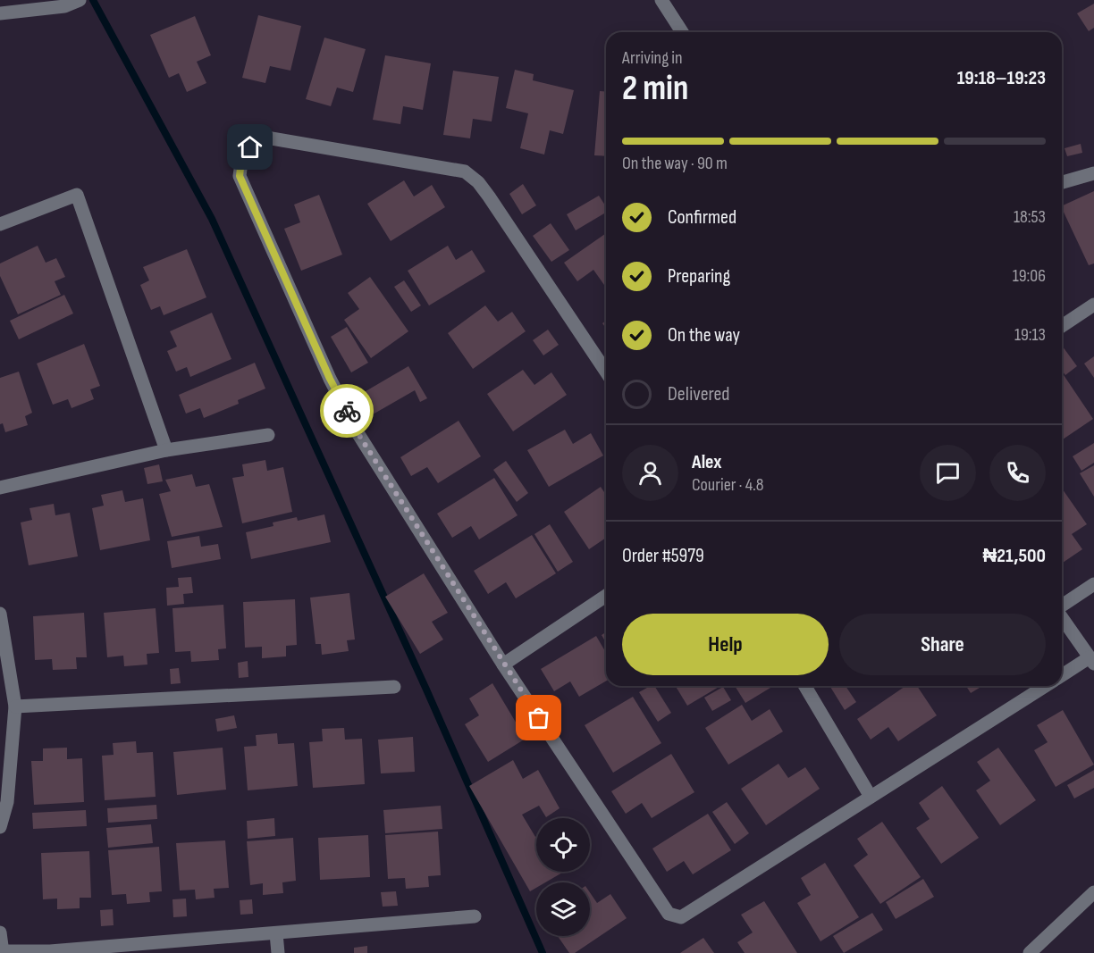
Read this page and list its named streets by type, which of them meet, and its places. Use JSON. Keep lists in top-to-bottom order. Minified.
{"page":{"heading":["2 min","Arriving in","19:18–19:23"],"panel":["Alex","Courier · 4.8","Order #5979","₦21,500"],"bar":"On the way · 90 m","list":[["Confirmed","18:53"],["Preparing","19:06"],["On the way","19:13"],"Delivered"],"buttons":["Help","Share"]}}
